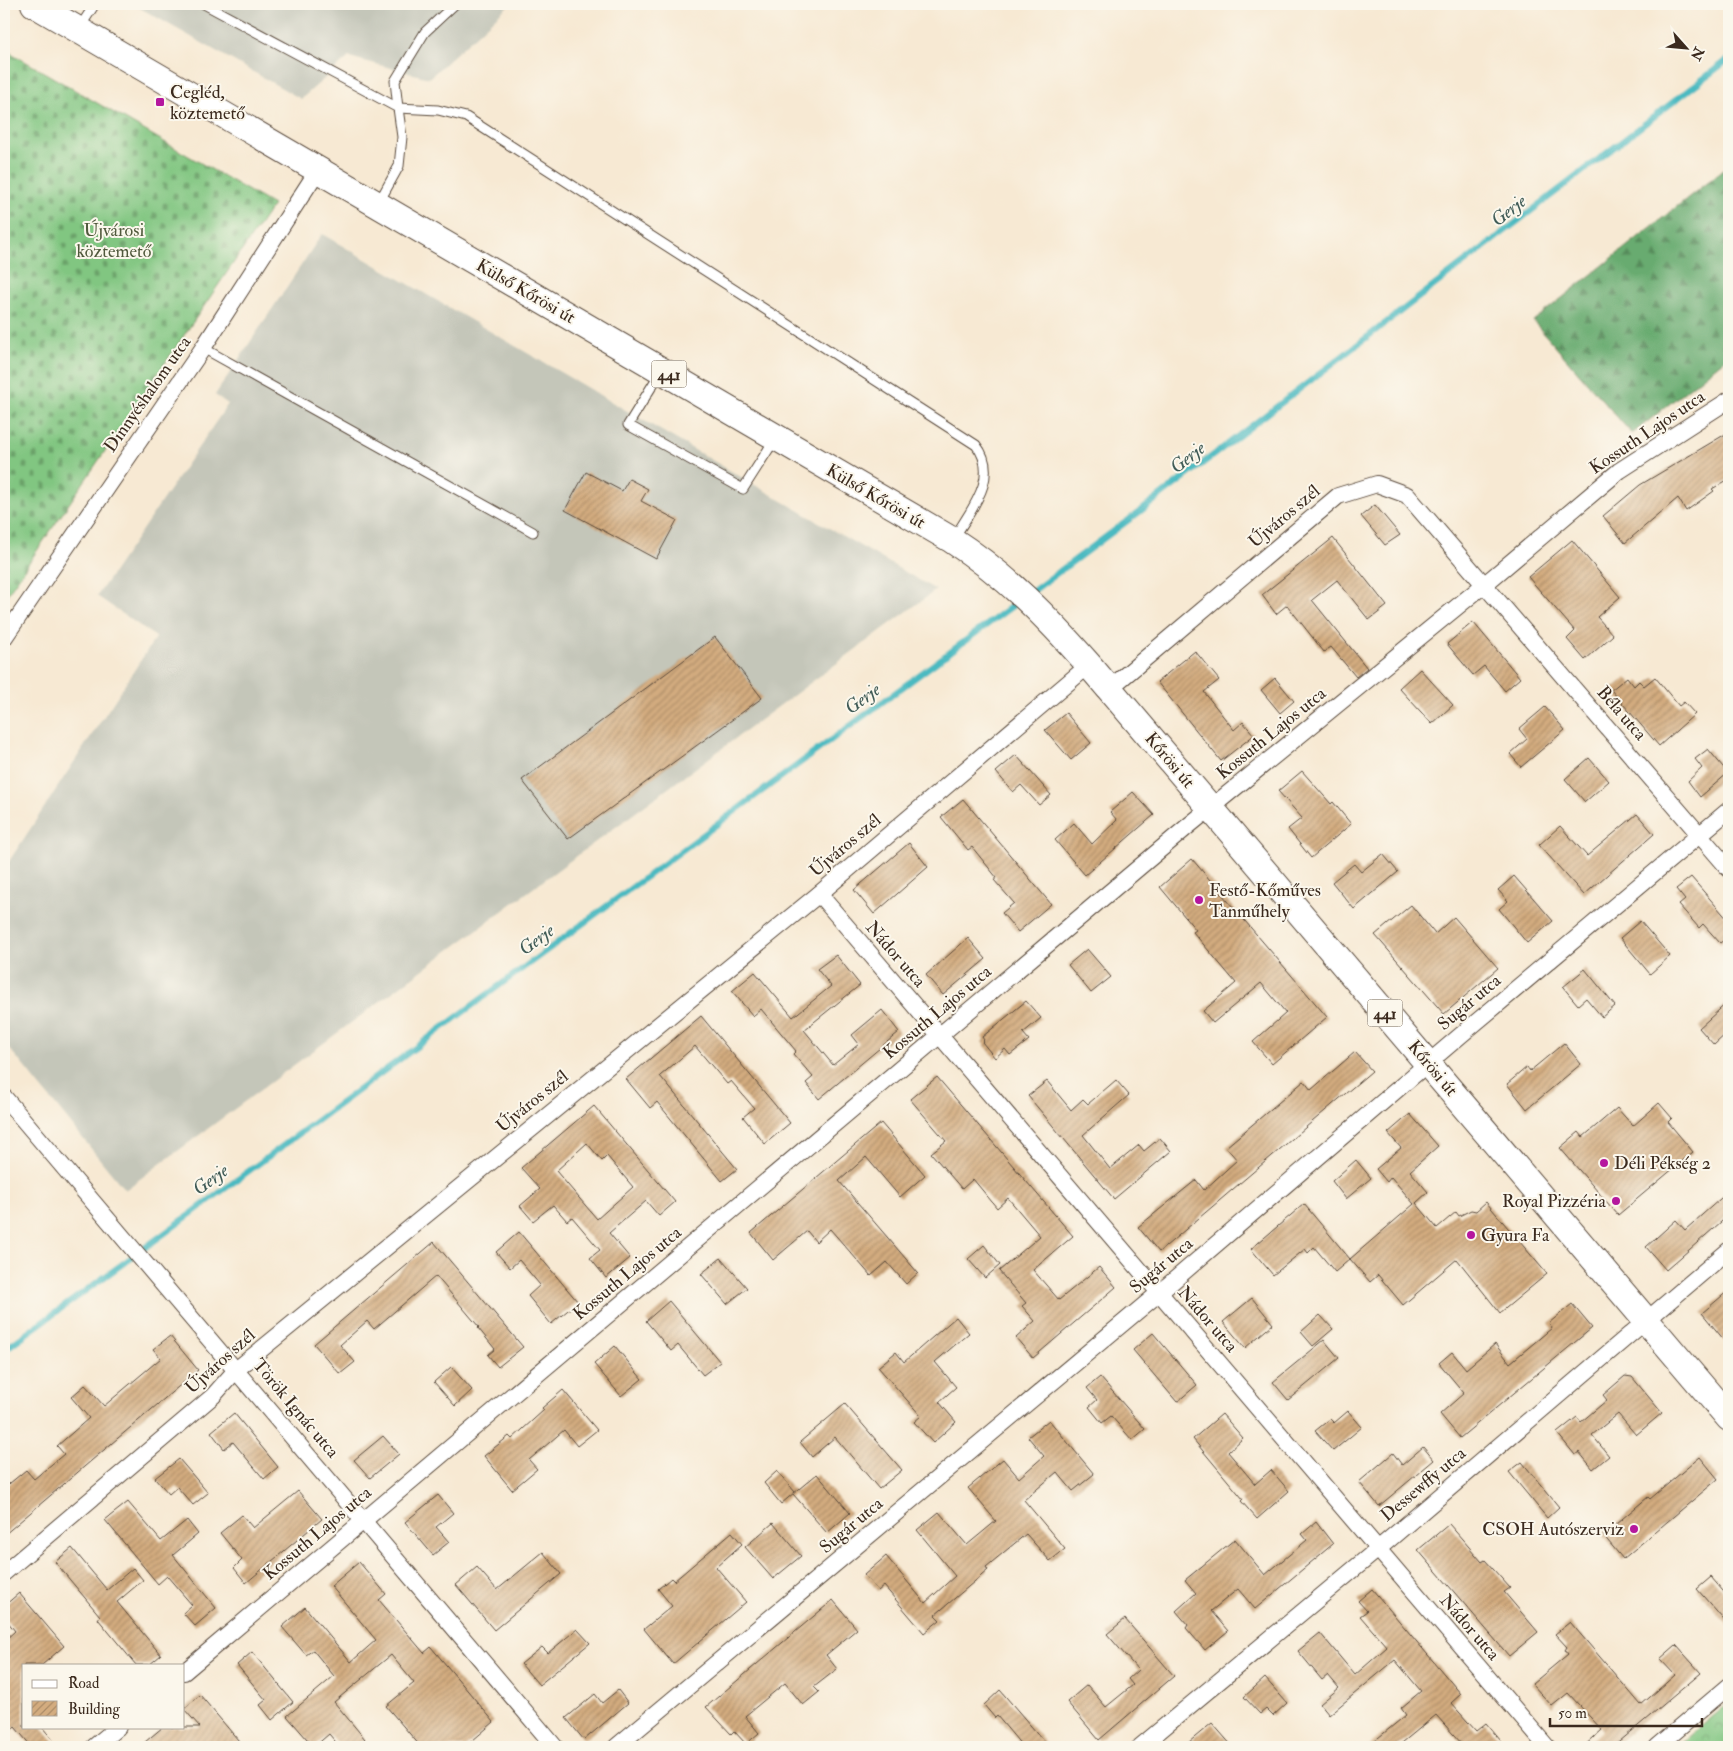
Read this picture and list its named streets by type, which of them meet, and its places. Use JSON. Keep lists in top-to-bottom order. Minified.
{"streets":{"main road":["Külső Kőrösi út","441","Kőrösi út"],"street":["Dinnyéshalom utca","Kossuth Lajos utca","Újváros szél","Béla utca","Nádor utca","Sugár utca","Török Ignác utca","Dessewffy utca"]},"crossings":[["Külső Kőrösi út","Dinnyéshalom utca"],["Külső Kőrösi út","Kőrösi út"],["Kossuth Lajos utca","Újváros szél"],["Kossuth Lajos utca","Béla utca"],["Kossuth Lajos utca","Kőrösi út"],["Kossuth Lajos utca","Nádor utca"],["Kossuth Lajos utca","Török Ignác utca"],["Újváros szél","Béla utca"],["Újváros szél","Kőrösi út"],["Újváros szél","Nádor utca"],["Újváros szél","Török Ignác utca"],["Béla utca","Sugár utca"],["Kőrösi út","Sugár utca"],["Kőrösi út","Dessewffy utca"],["Nádor utca","Sugár utca"],["Nádor utca","Dessewffy utca"]],"water":["Gerje"],"parks":["Újvárosi köztemető"],"places":{"transit":["Cegléd, köztemető"],"other":["Festő-Kőműves Tanműhely","Déli Pékség 2","Royal Pizzéria","Gyura Fa","CSOH Autószerviz"]},"legend":["Road","Building"],"scale_bar":"50 m","north":"bottom right"}
